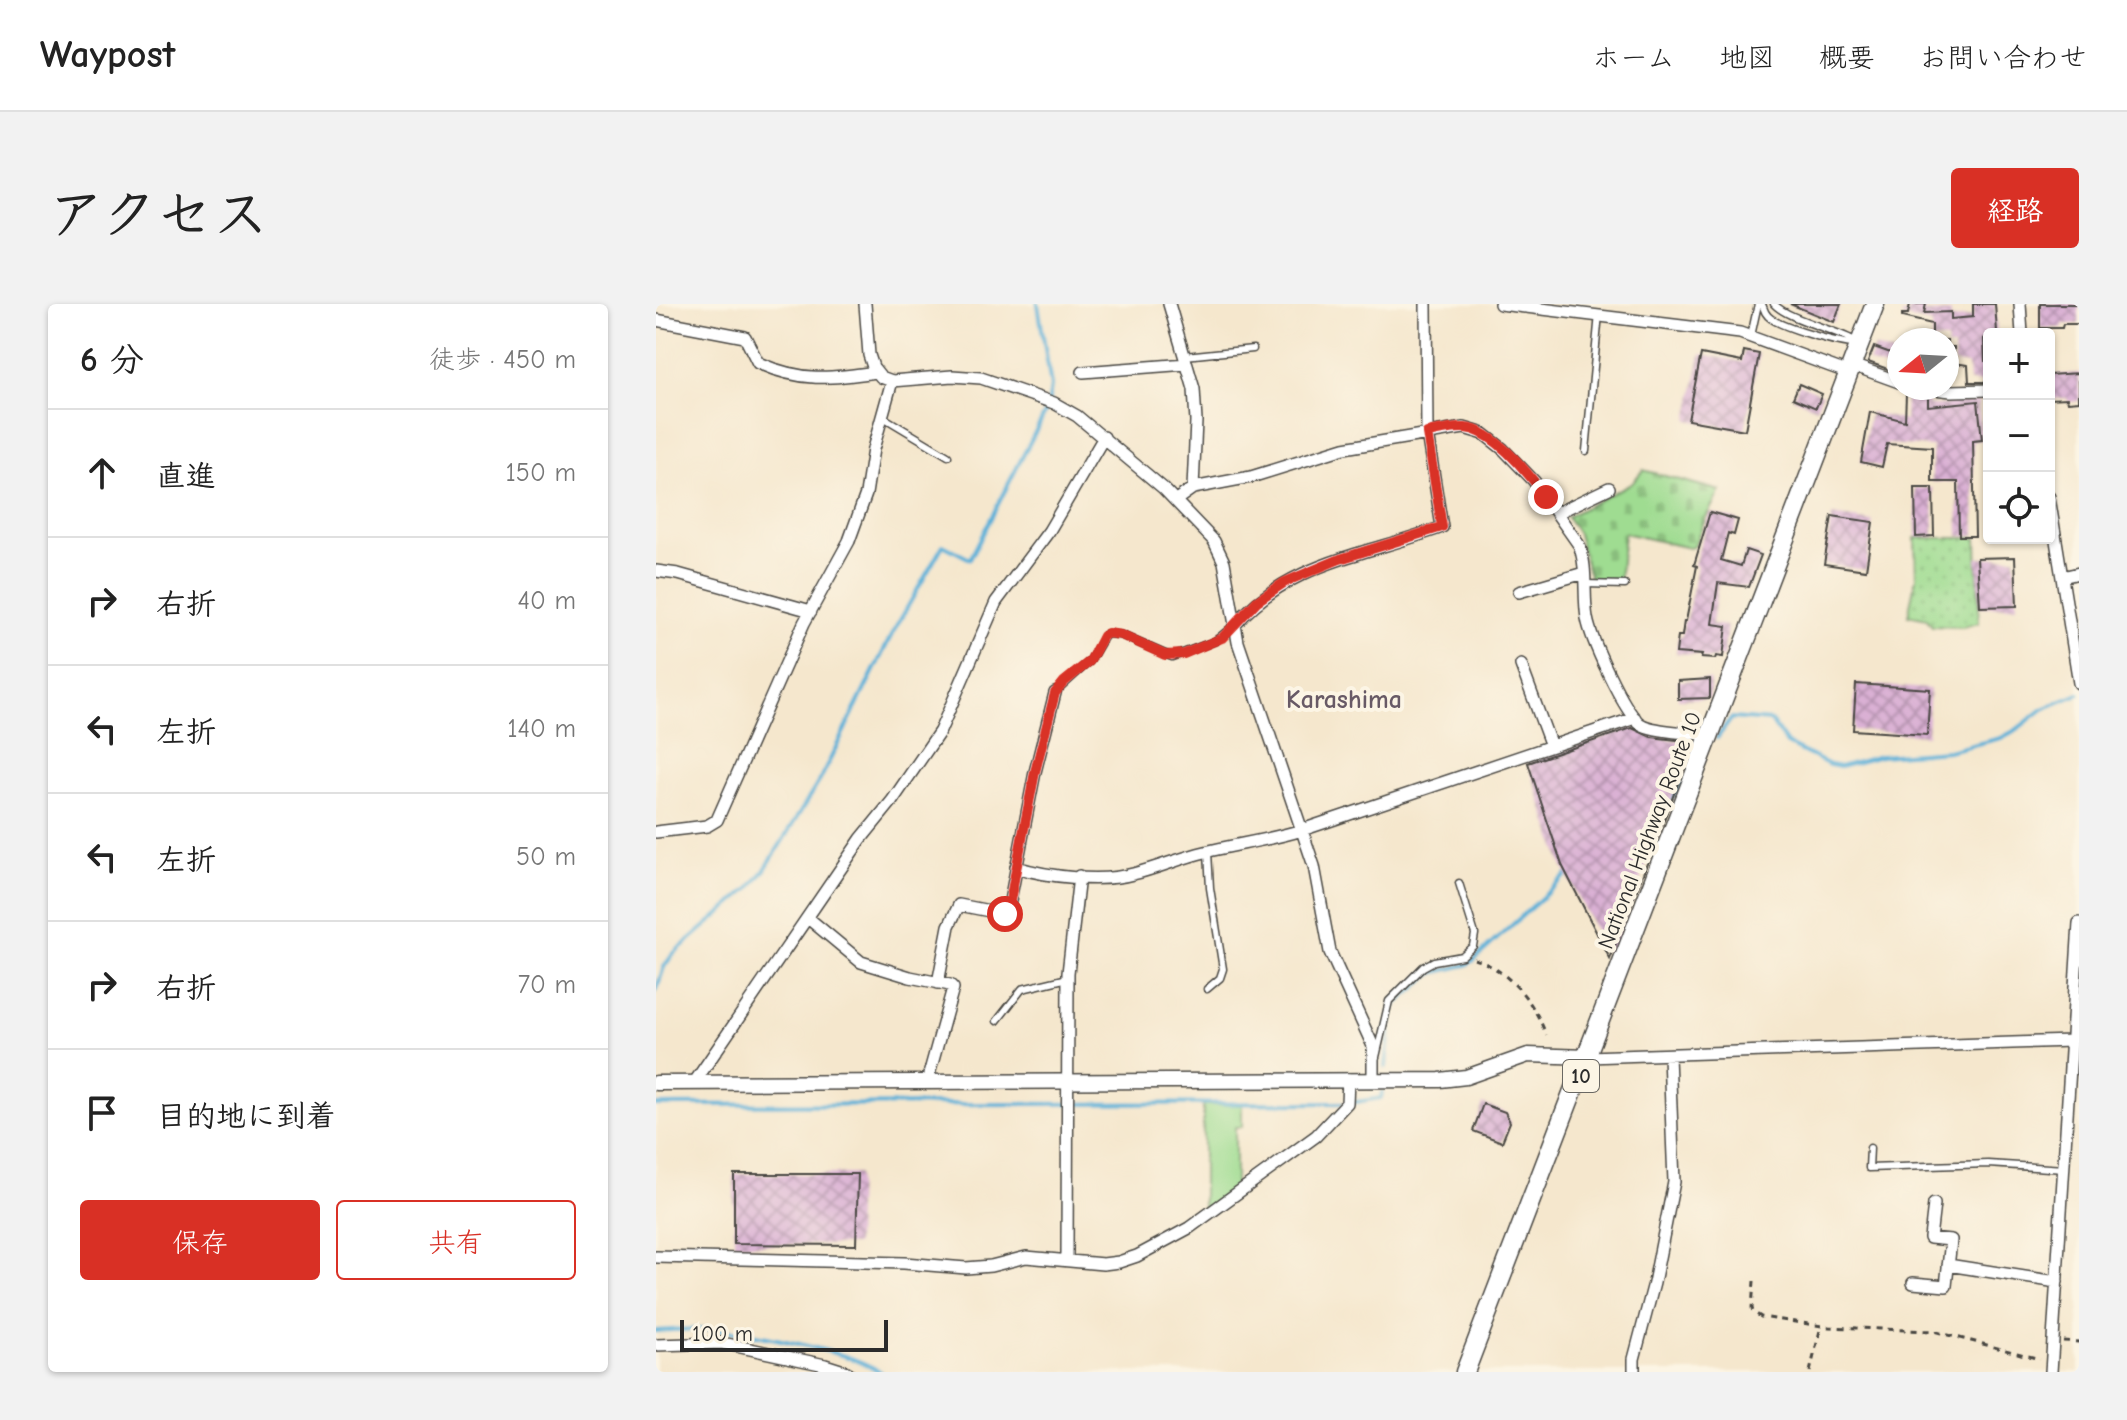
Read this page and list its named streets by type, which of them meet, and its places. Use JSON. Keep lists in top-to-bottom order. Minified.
{"streets":{"highway":["National Highway Route 10","10"]},"districts":["Karashima"],"scale_bar":"100 m","north":"left","page":{"header":"Waypost","nav":["ホーム","地図","概要","お問い合わせ"],"title":"アクセス","buttons":["経路",["保存","共有"]],"heading":["6 分","徒歩 · 450 m"],"map_buttons":["+","−"],"list":[["直進","150 m"],["右折","40 m"],["左折","140 m"],["左折","50 m"],["右折","70 m"],"目的地に到着"],"scale":"100 m"}}
